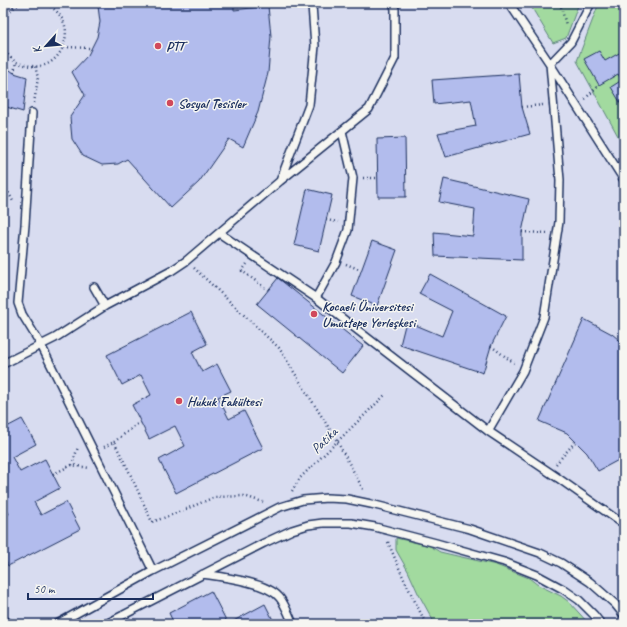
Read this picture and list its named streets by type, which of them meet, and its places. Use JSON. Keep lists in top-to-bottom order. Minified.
{"streets":{"path":["Patika"]},"places":["PTT","Sosyal Tesisler","Kocaeli Üniversitesi Umuttepe Yerleşkesi","Hukuk Fakültesi"],"scale_bar":"50 m","north":"bottom left"}
